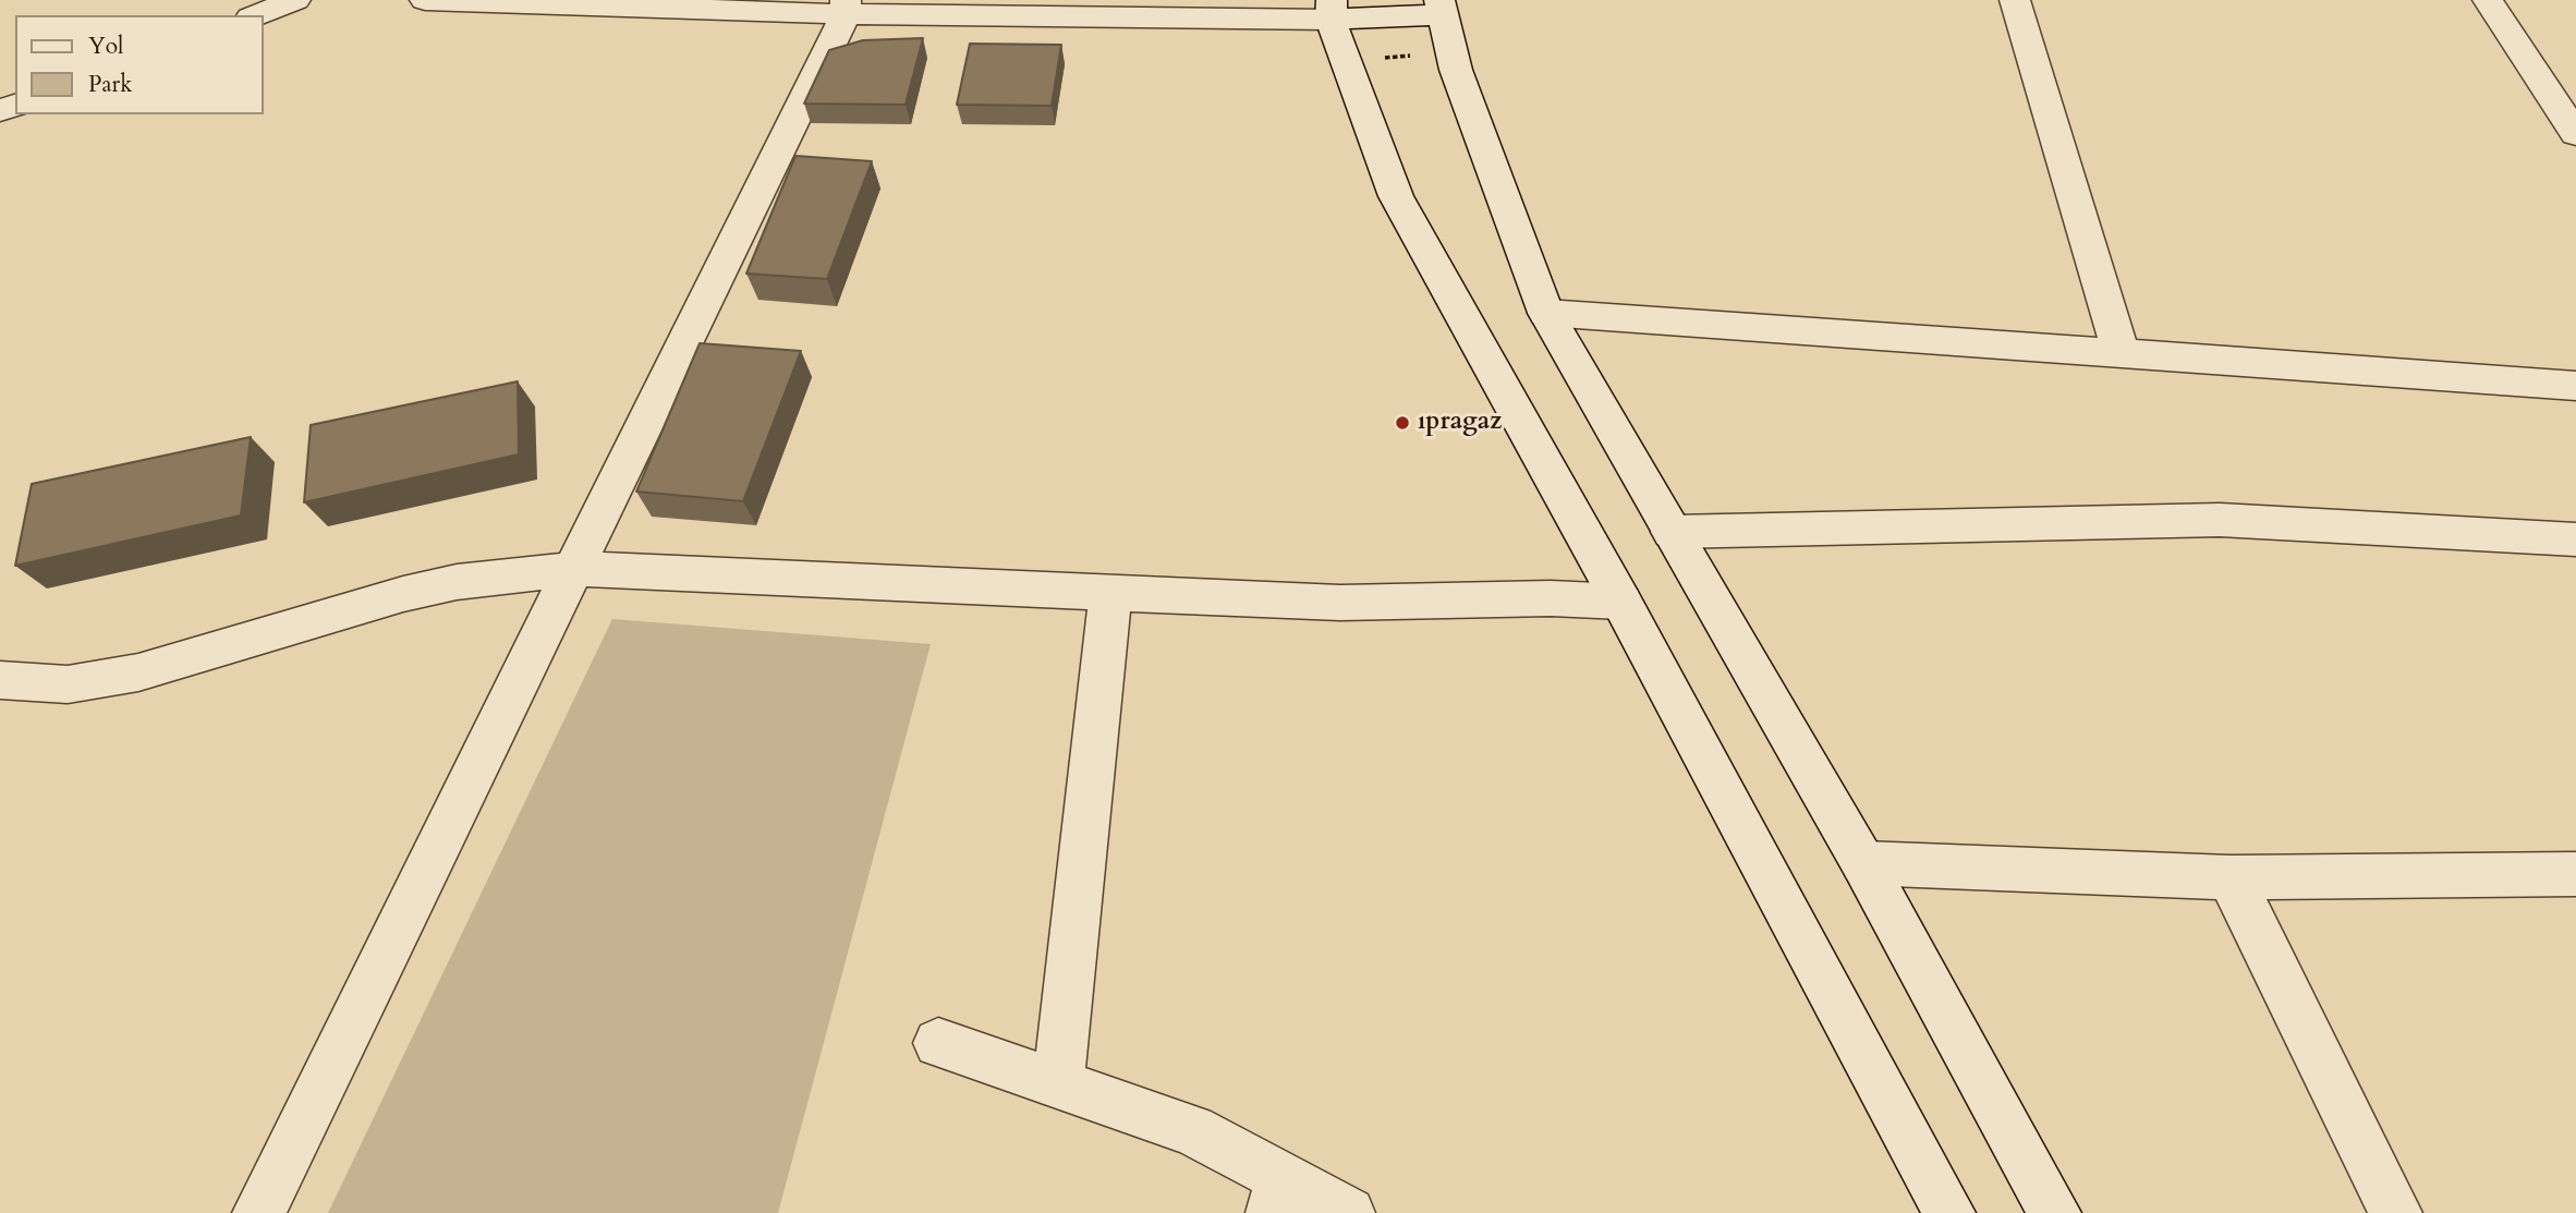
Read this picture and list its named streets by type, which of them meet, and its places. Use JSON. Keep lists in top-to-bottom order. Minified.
{"places":["ıpragaz"],"legend":["Yol","Park"]}
